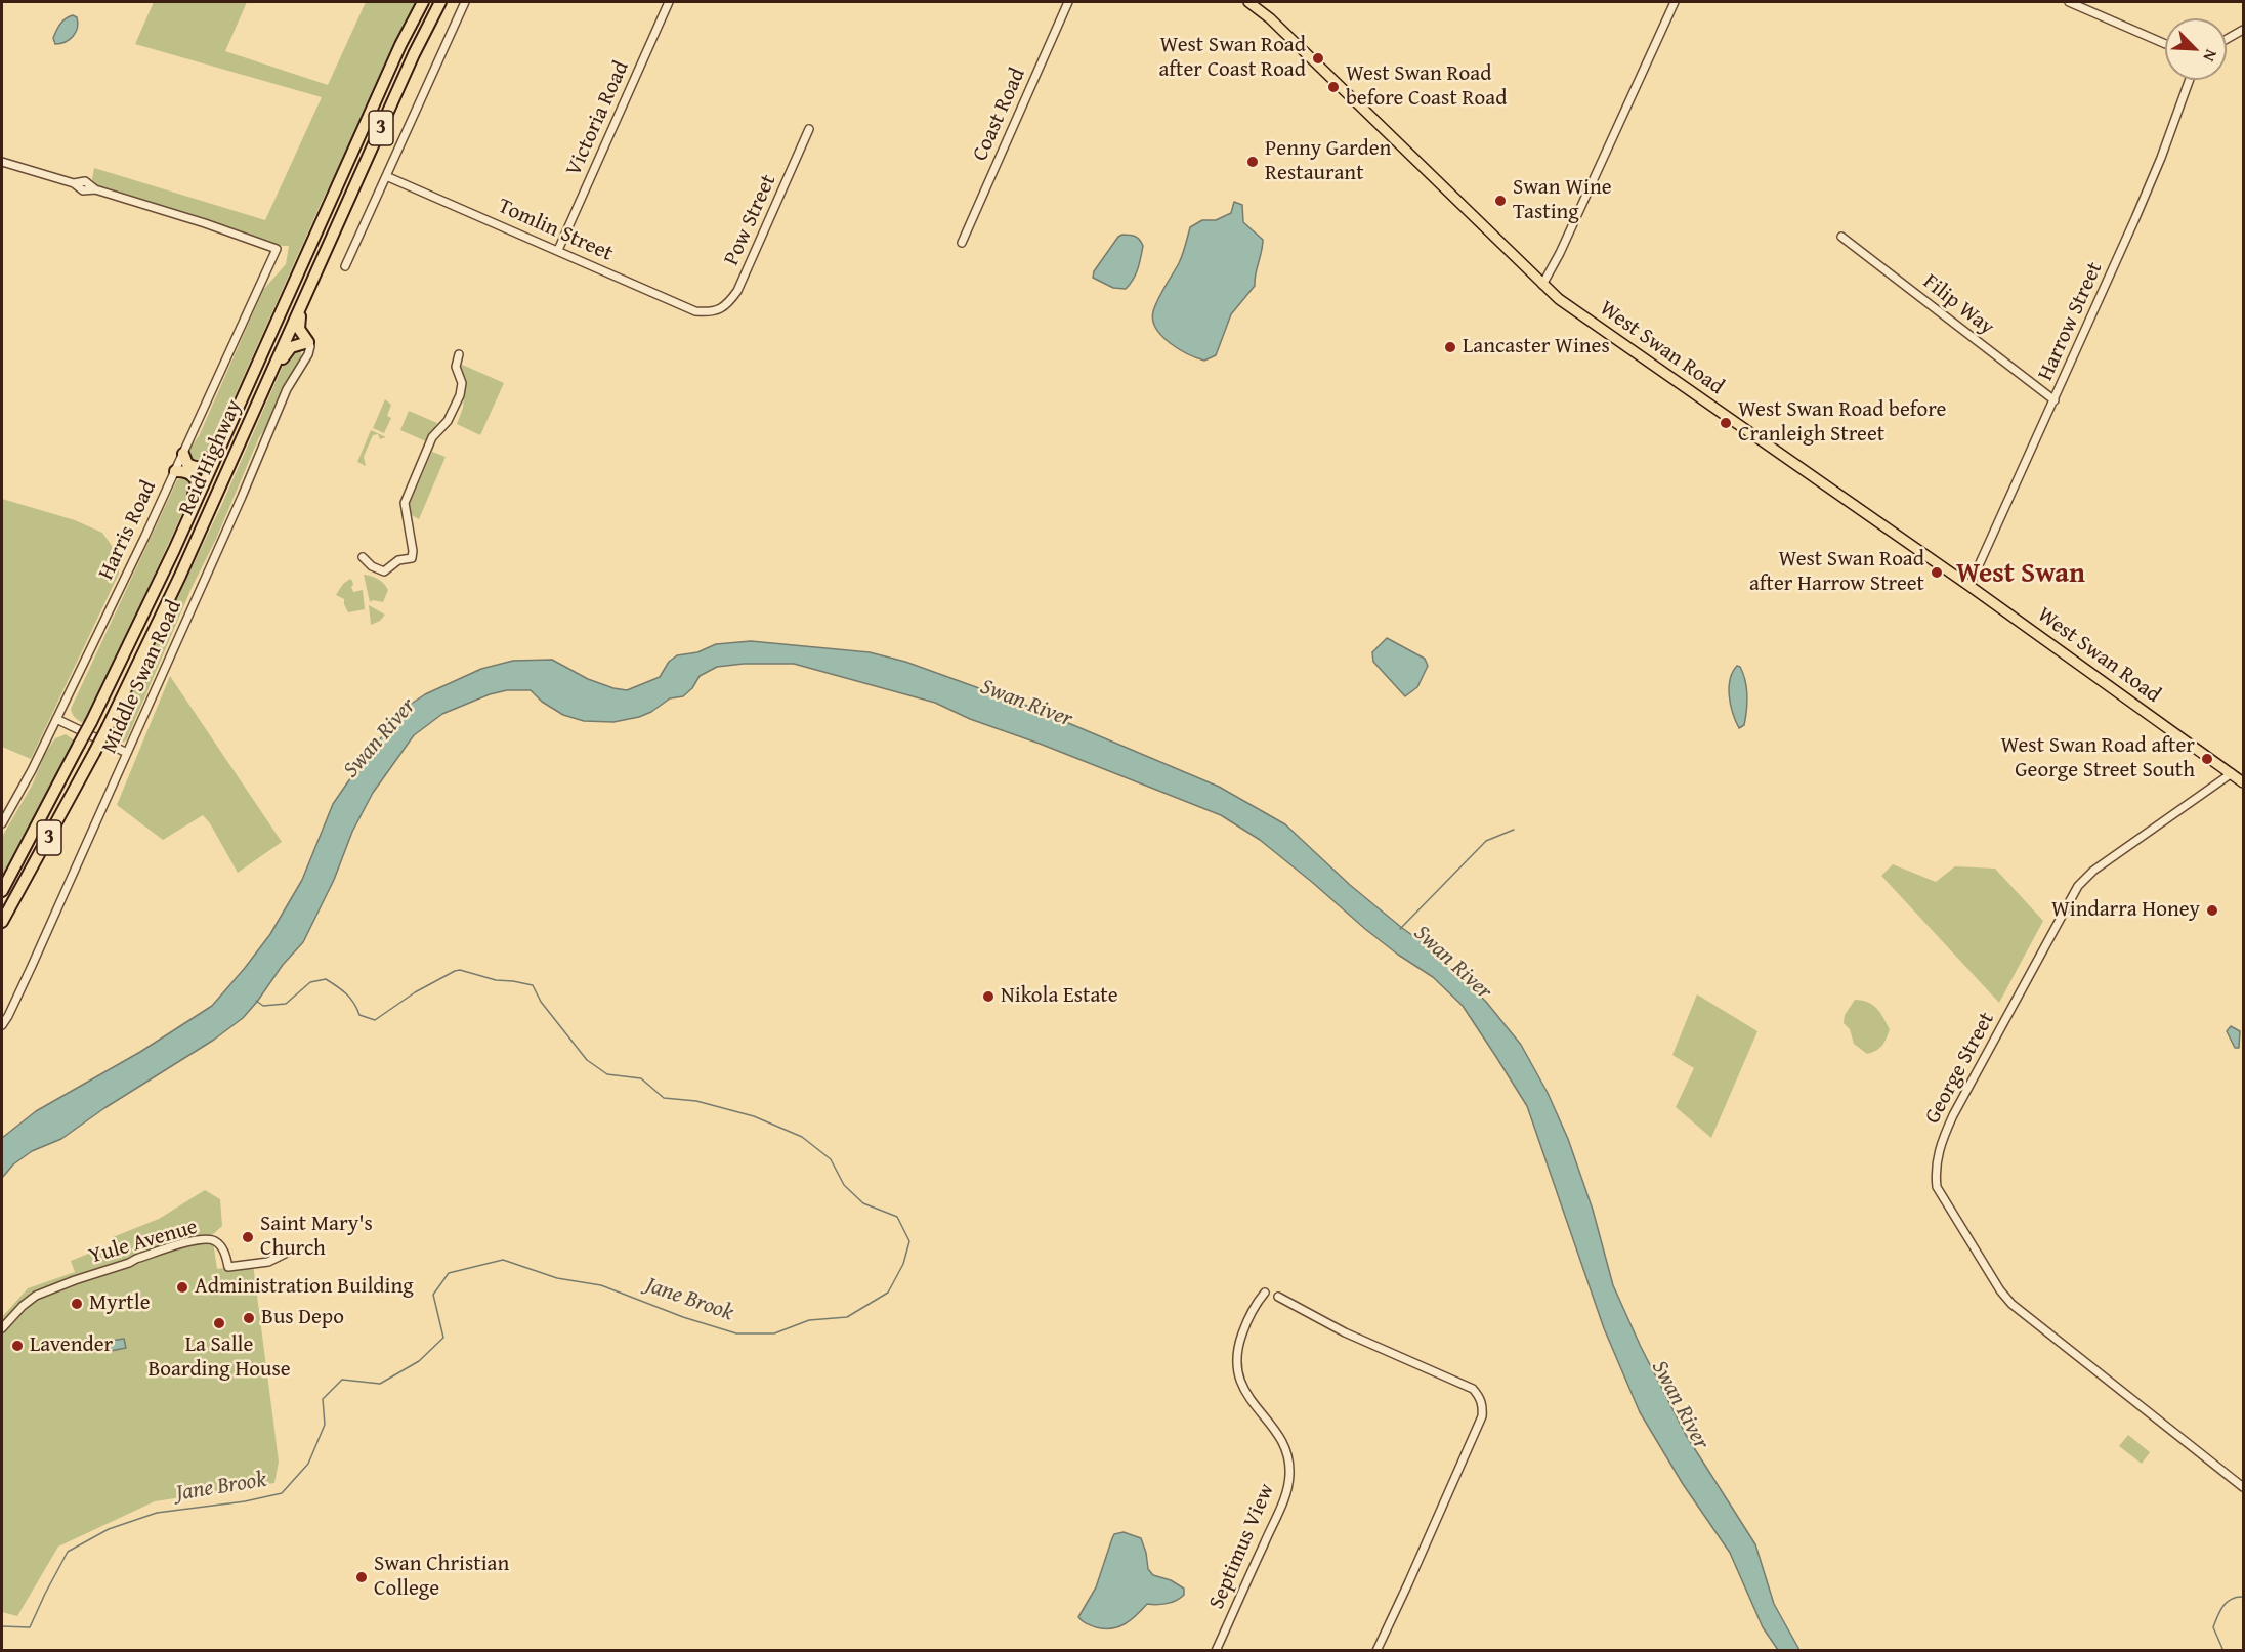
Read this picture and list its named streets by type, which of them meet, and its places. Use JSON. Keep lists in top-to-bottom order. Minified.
{"streets":{"highway":["3","Reid Highway"],"main road":["West Swan Road"],"street":["Coast Road","Victoria Road","Pow Street","Tomlin Street","Filip Way","Harrow Street","Harris Road","Middle Swan Road","George Street","Yule Avenue","Septimus View"]},"crossings":[["Victoria Road","Tomlin Street"],["Pow Street","Tomlin Street"],["Filip Way","Harrow Street"],["Harrow Street","West Swan Road"],["West Swan Road","George Street"]],"districts":["West Swan"],"water":["Swan River","Jane Brook"],"places":["West Swan Road after Coast Road","West Swan Road before Coast Road","Penny Garden Restaurant","Swan Wine Tasting","Lancaster Wines","West Swan Road before Cranleigh Street","West Swan Road after Harrow Street","West Swan Road after George Street South","Windarra Honey","Nikola Estate","Saint Mary's Church","Administration Building","Myrtle","Bus Depo","La Salle Boarding House","Lavender","Swan Christian College"],"north":"bottom right"}
